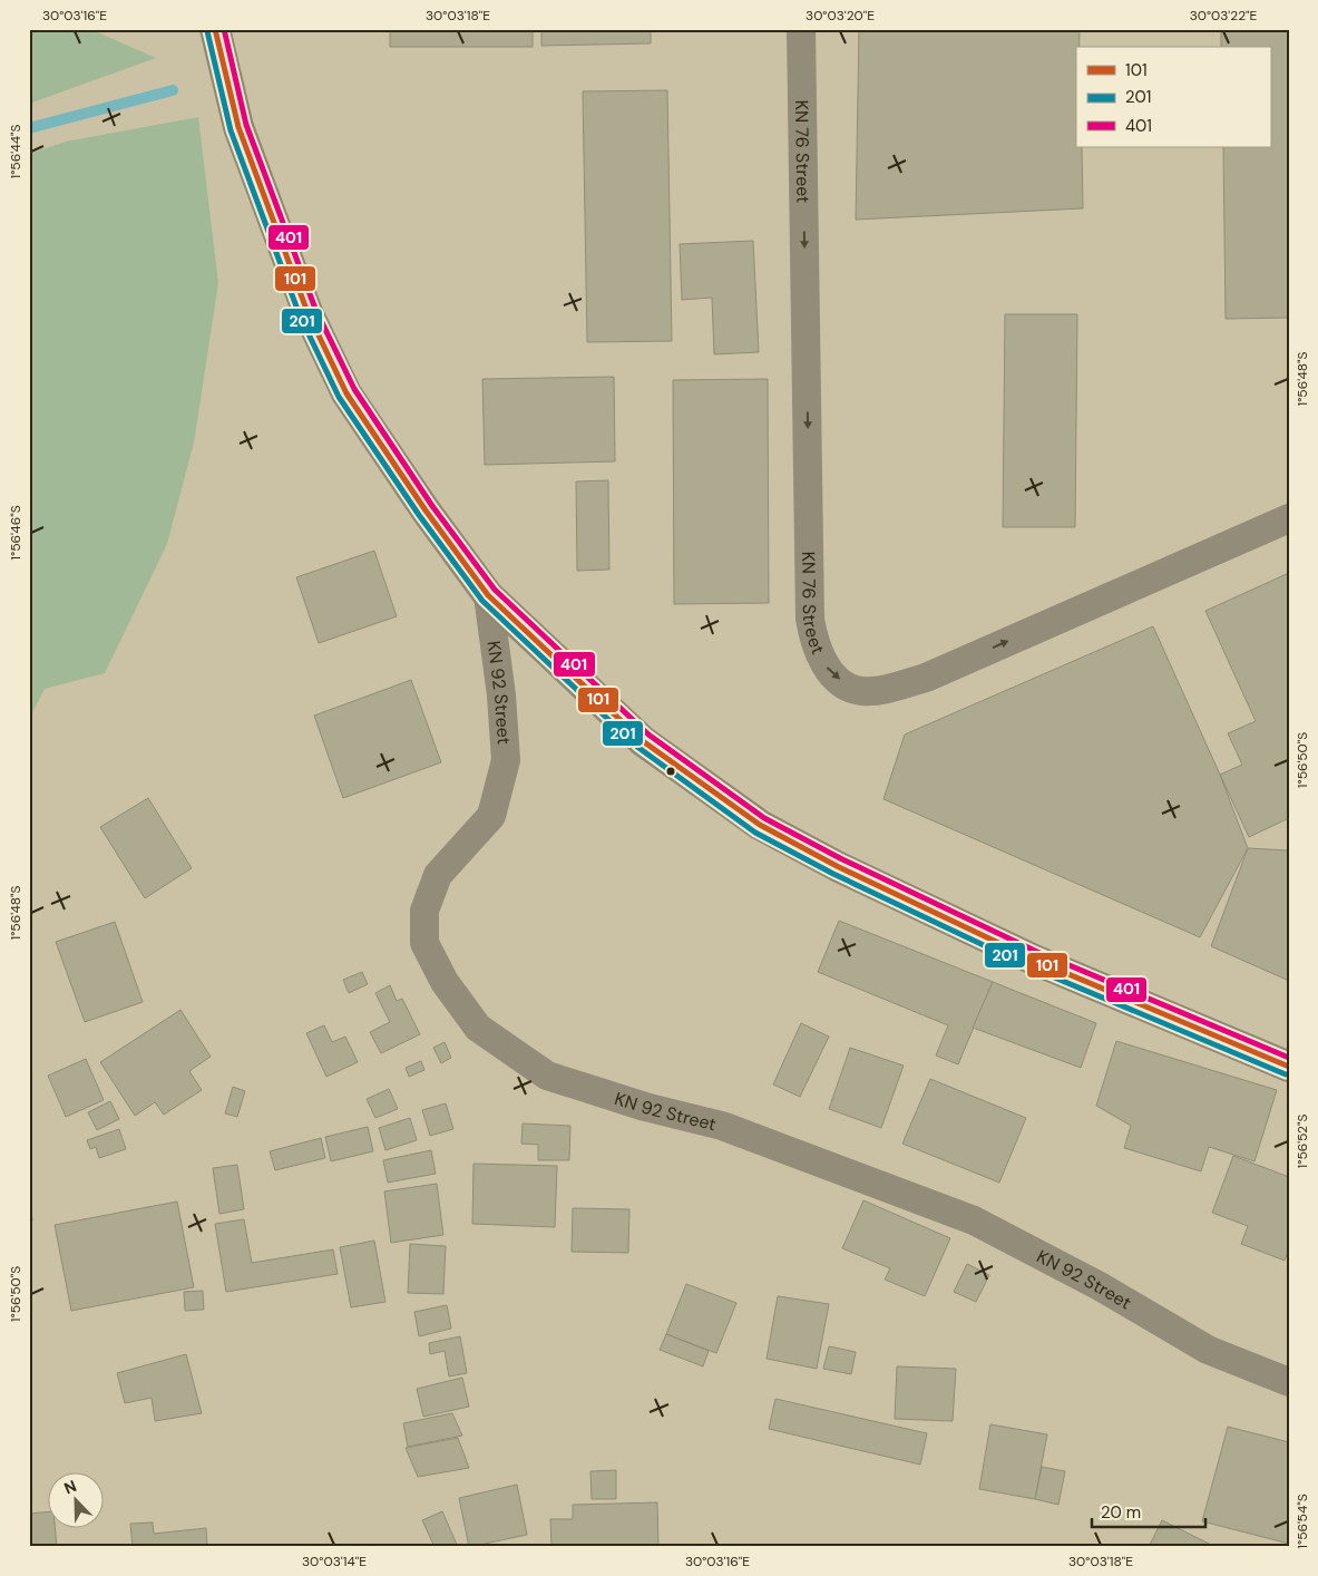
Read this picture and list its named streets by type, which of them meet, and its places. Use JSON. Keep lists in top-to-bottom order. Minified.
{"streets":{"street":["KN 76 Street","KN 92 Street"]},"lines":["transit line 101","transit line 401","transit line 201"],"legend":["101","201","401"],"scale_bar":"20 m","north":"top left","coordinates":["30°03'16\"E","30°03'18\"E","30°03'20\"E","30°03'22\"E","1°56'44\"S","1°56'48\"S","1°56'46\"S","1°56'50\"S","1°56'52\"S","1°56'54\"S","30°03'14\"E"]}
